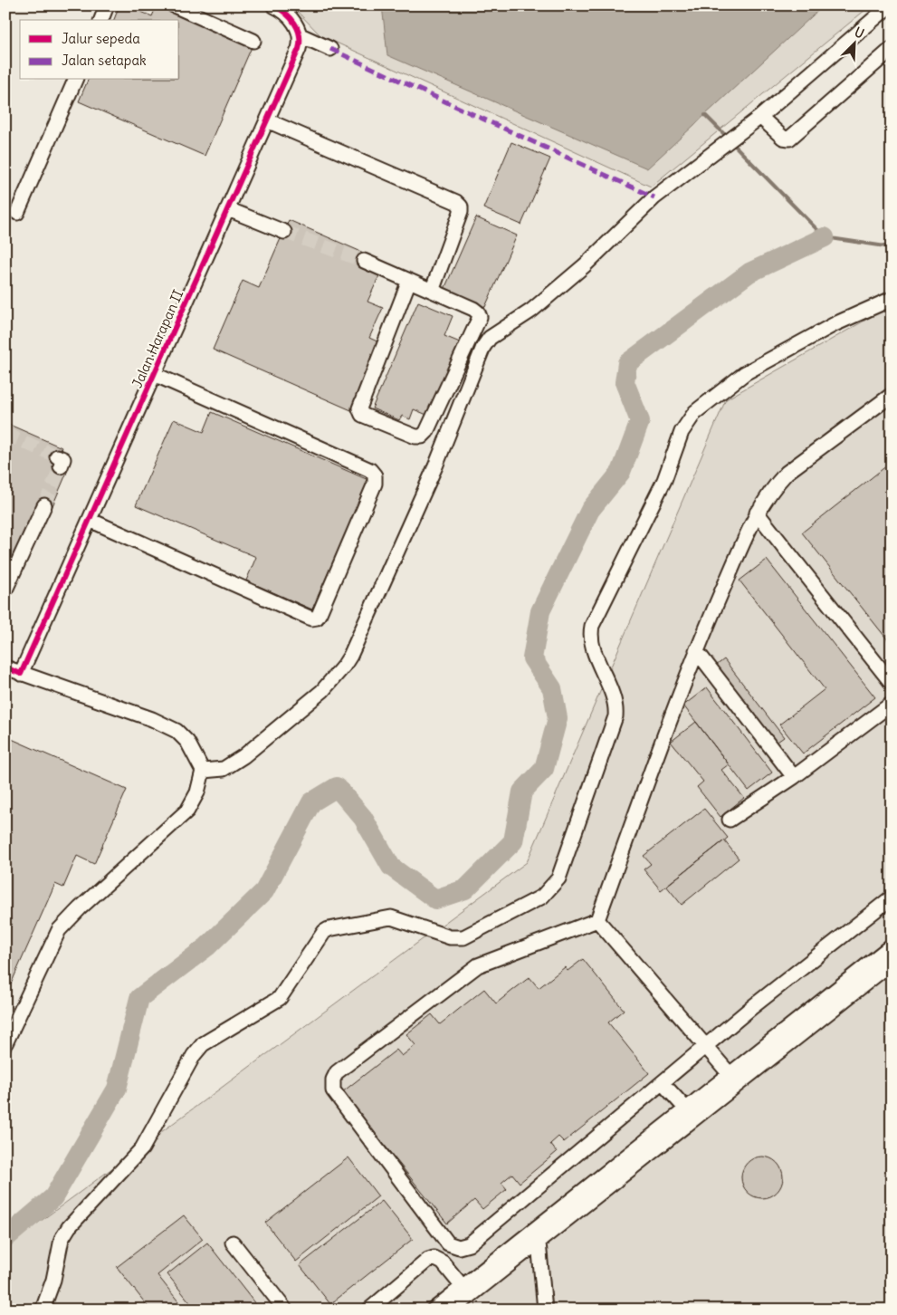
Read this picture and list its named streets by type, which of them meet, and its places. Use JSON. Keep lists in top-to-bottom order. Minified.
{"streets":{"street":["Jalan Harapan II"]},"legend":["Jalur sepeda","Jalan setapak"],"north":"top right"}
